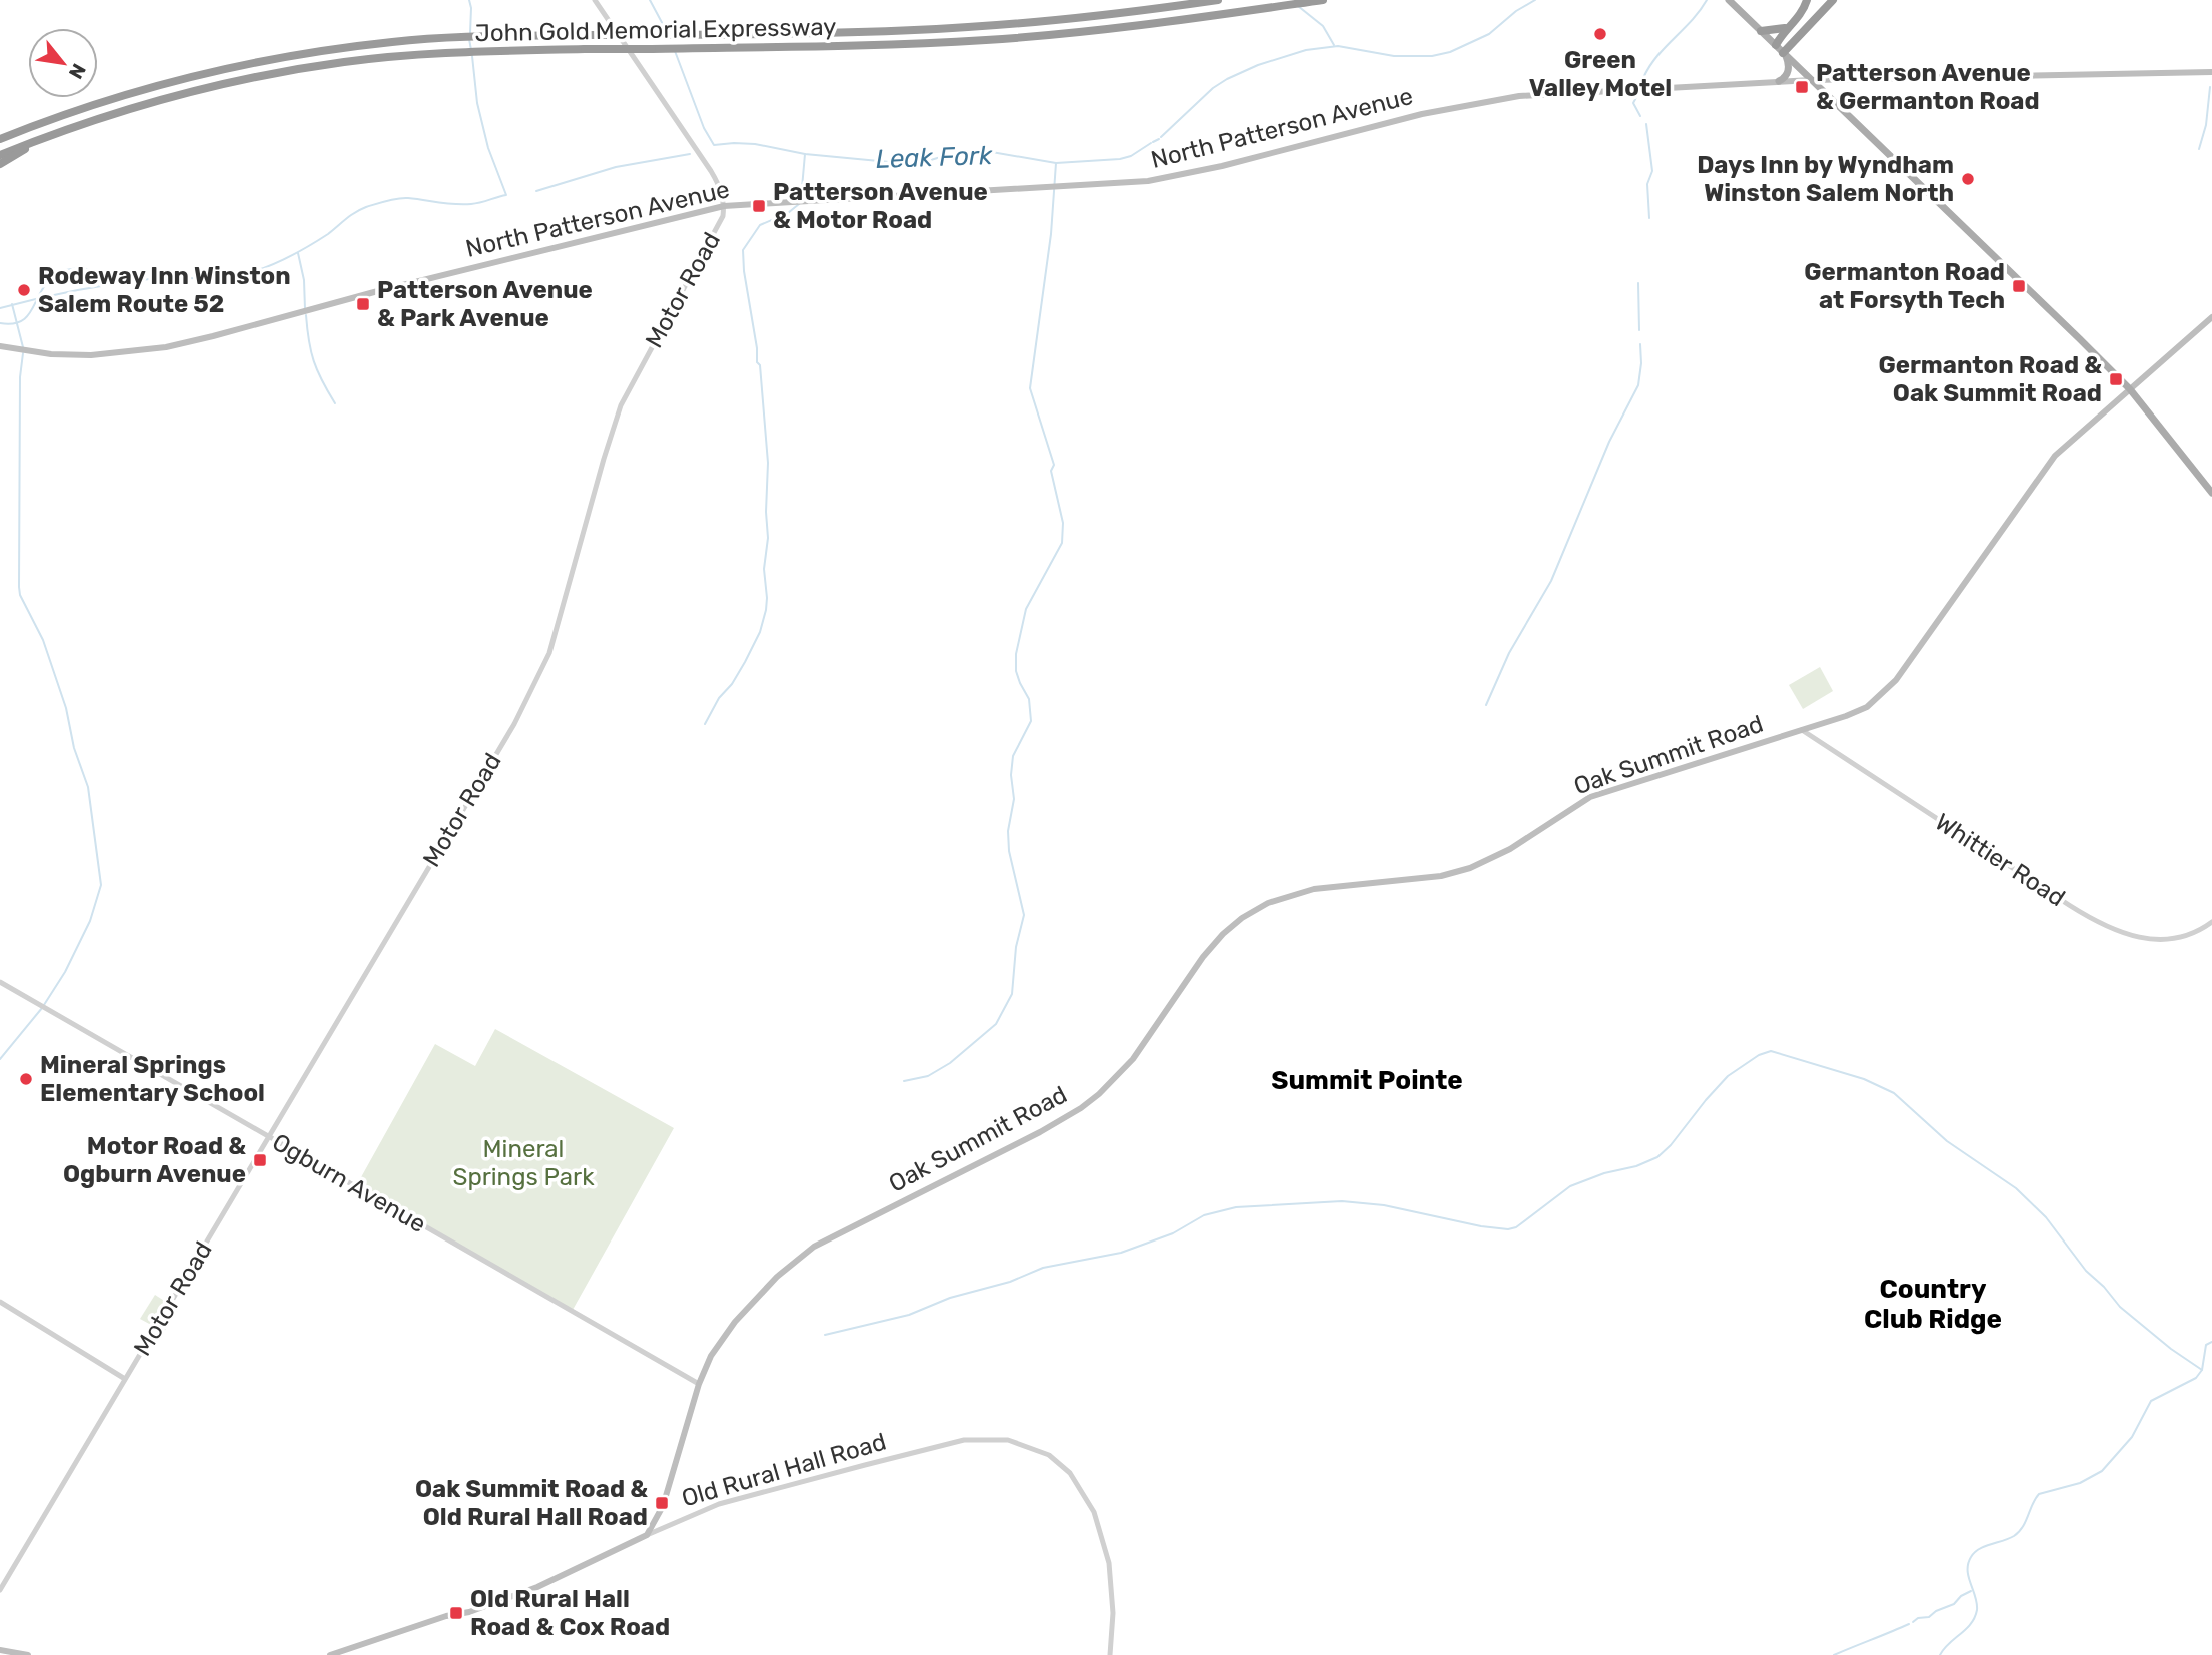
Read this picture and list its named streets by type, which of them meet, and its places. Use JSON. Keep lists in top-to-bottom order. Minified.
{"streets":{"highway":["John Gold Memorial Expressway"],"main road":["North Patterson Avenue","Oak Summit Road","Old Rural Hall Road"],"street":["Motor Road","Whittier Road","Ogburn Avenue"]},"crossings":[["North Patterson Avenue","Motor Road"],["Motor Road","Ogburn Avenue"],["Oak Summit Road","Whittier Road"],["Oak Summit Road","Ogburn Avenue"],["Oak Summit Road","Old Rural Hall Road"]],"districts":["Summit Pointe","Country Club Ridge"],"water":["Leak Fork"],"parks":["Mineral Springs Park"],"places":{"other":["Green Valley Motel","Days Inn by Wyndham Winston Salem North","Rodeway Inn Winston Salem Route 52","Mineral Springs Elementary School"],"transit":["Patterson Avenue & Germanton Road","Patterson Avenue & Motor Road","Germanton Road at Forsyth Tech","Patterson Avenue & Park Avenue","Germanton Road & Oak Summit Road","Motor Road & Ogburn Avenue","Oak Summit Road & Old Rural Hall Road","Old Rural Hall Road & Cox Road"]},"north":"bottom right"}
